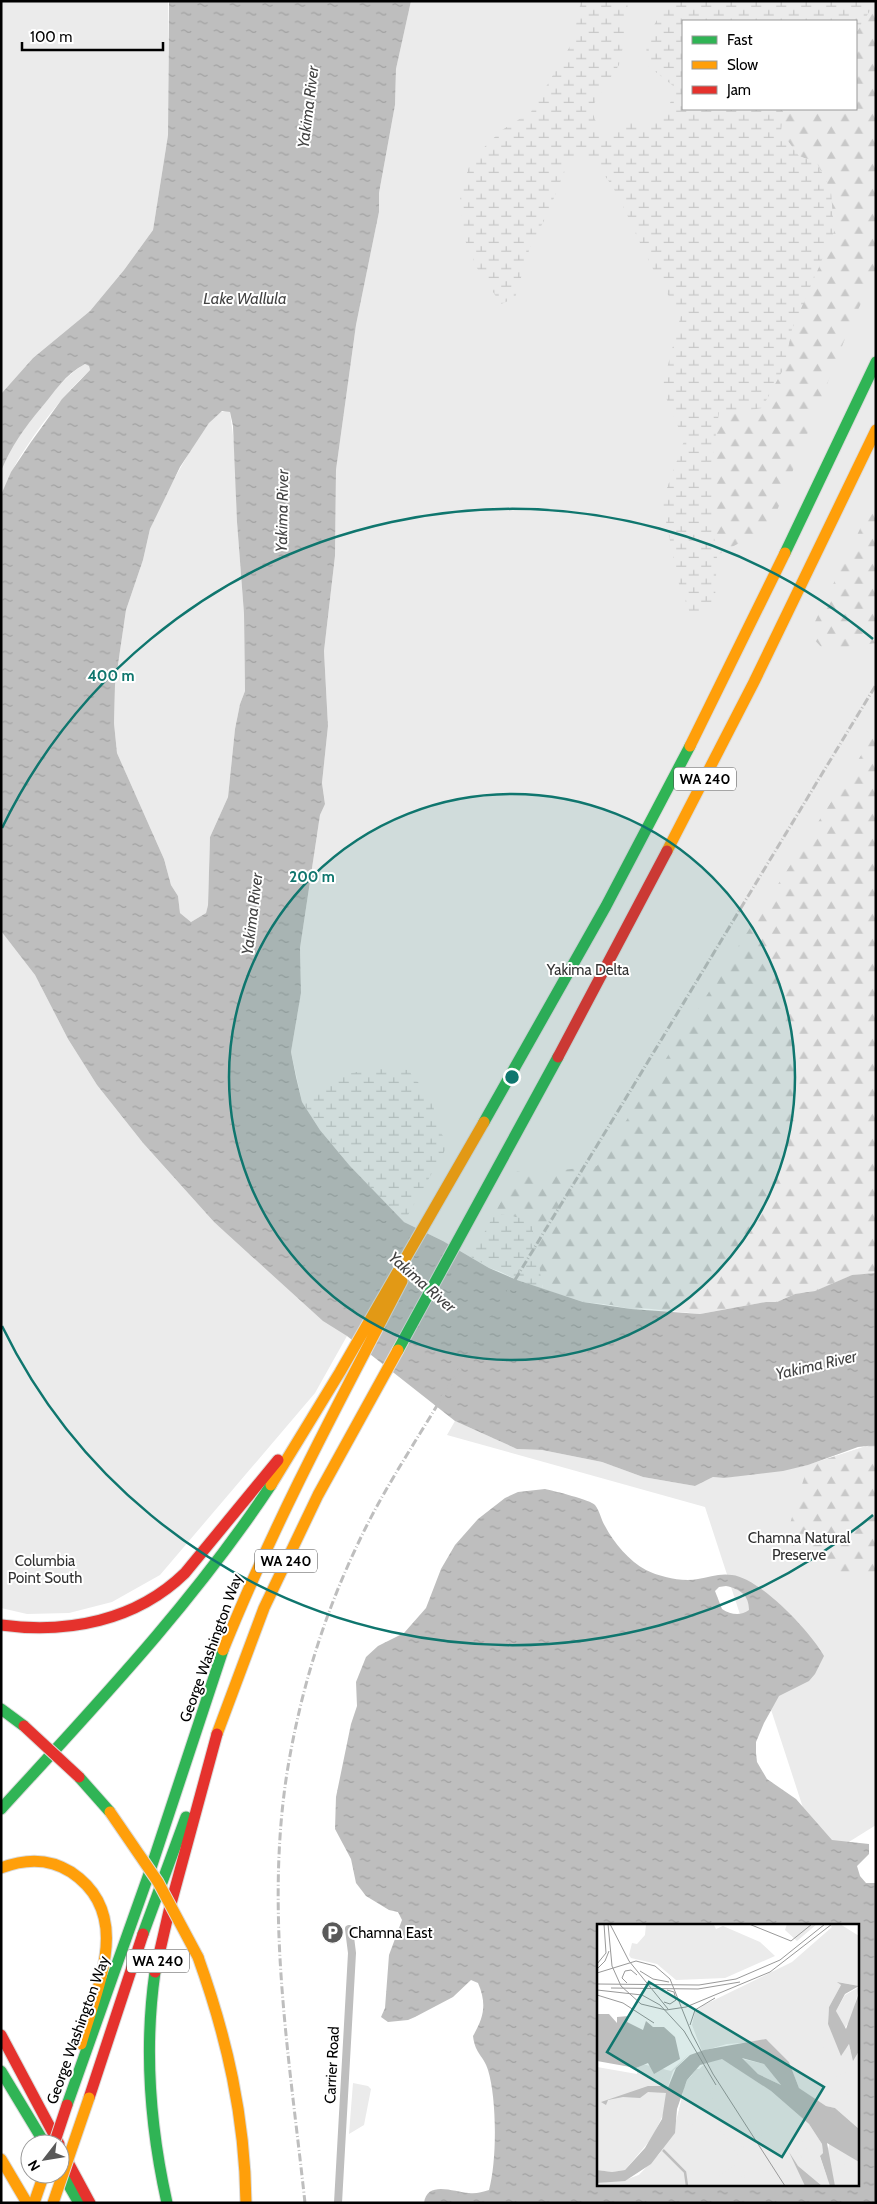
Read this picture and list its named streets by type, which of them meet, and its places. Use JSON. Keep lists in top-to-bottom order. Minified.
{"streets":{"highway":["WA 240","George Washington Way"],"street":["Carrier Road"]},"crossings":[["WA 240","George Washington Way"]],"water":["Yakima River","Lake Wallula"],"parks":["Yakima Delta","Chamna Natural Preserve","Columbia Point South"],"places":{"parking":["Chamna East"]},"legend":["Fast","Slow","Jam"],"scale_bar":"100 m","north":"bottom left","rings":["400 m","200 m"]}
